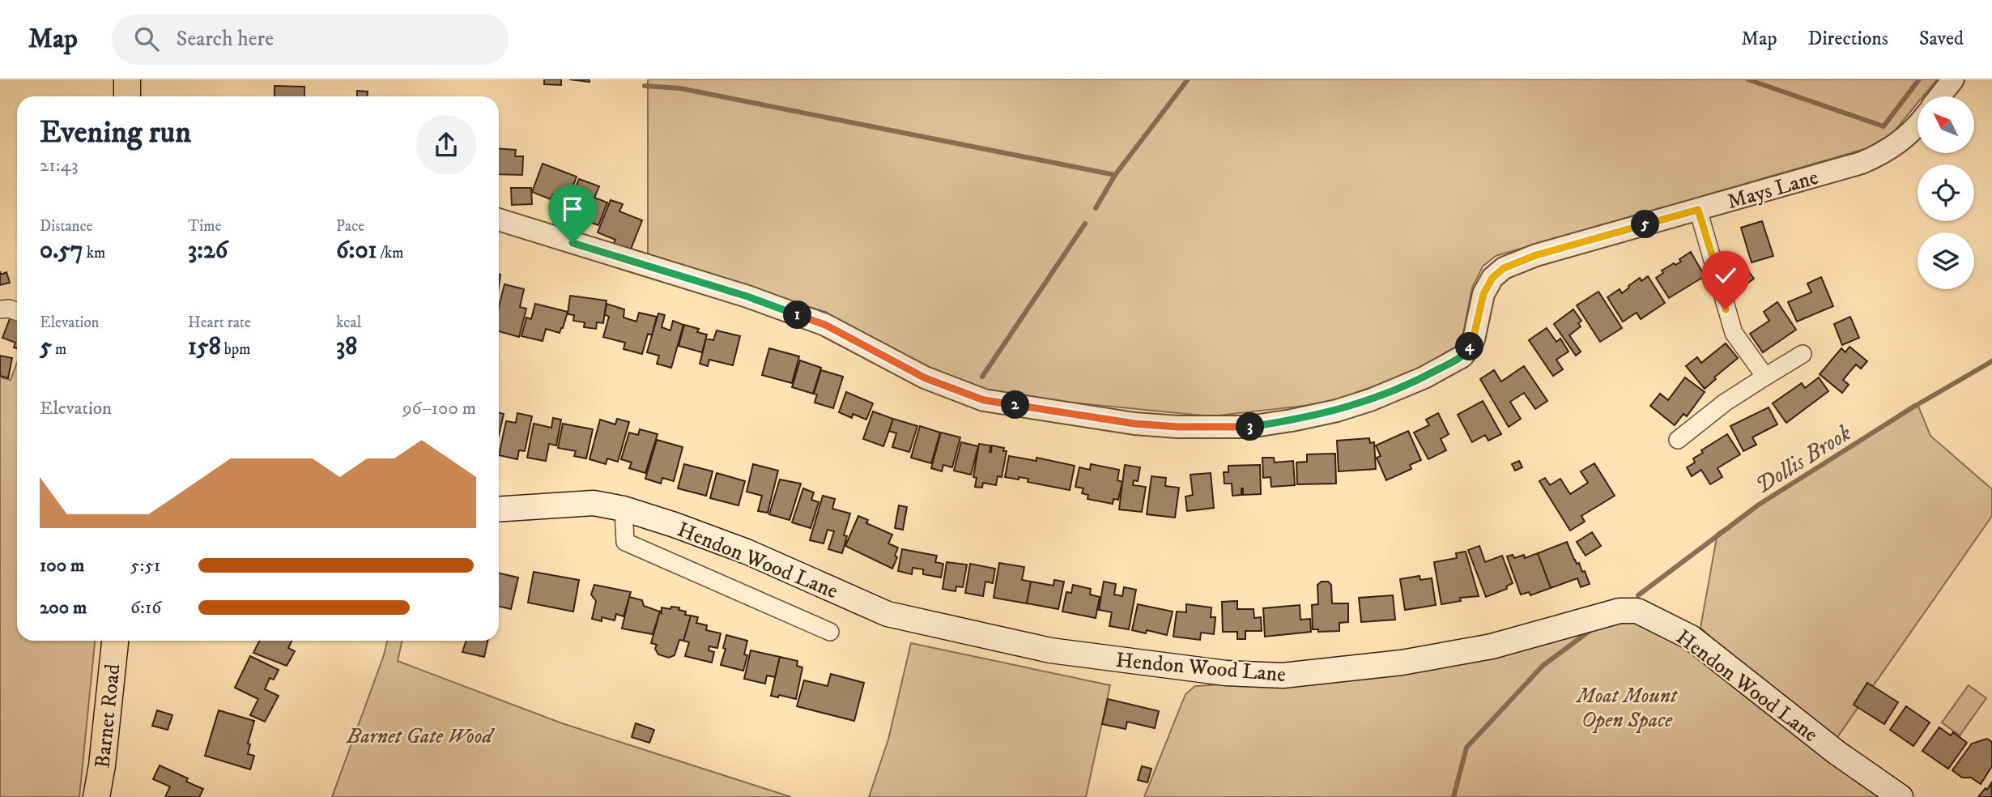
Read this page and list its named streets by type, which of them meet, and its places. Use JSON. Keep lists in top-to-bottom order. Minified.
{"streets":{"main road":["Hendon Wood Lane","Barnet Road"],"street":["Mays Lane"]},"water":["Dollis Brook"],"parks":["Moat Mount Open Space","Barnet Gate Wood"],"north":"top left","page":{"header":"Map","search":"Search here","nav":["Map","Directions","Saved"],"heading":["Evening run","21:43"],"stats":[["Distance","0.57 km"],["Time","3:26"],["Pace","6:01 /km"],["Elevation","5 m"],["Heart rate","158 bpm"],["kcal","38"]],"pins":["5","1","4","2","3"],"chart":["Elevation","96–100 m"],"list":[{"name":"100 m","note":"5:51"},{"name":"200 m","note":"6:16"}]}}
